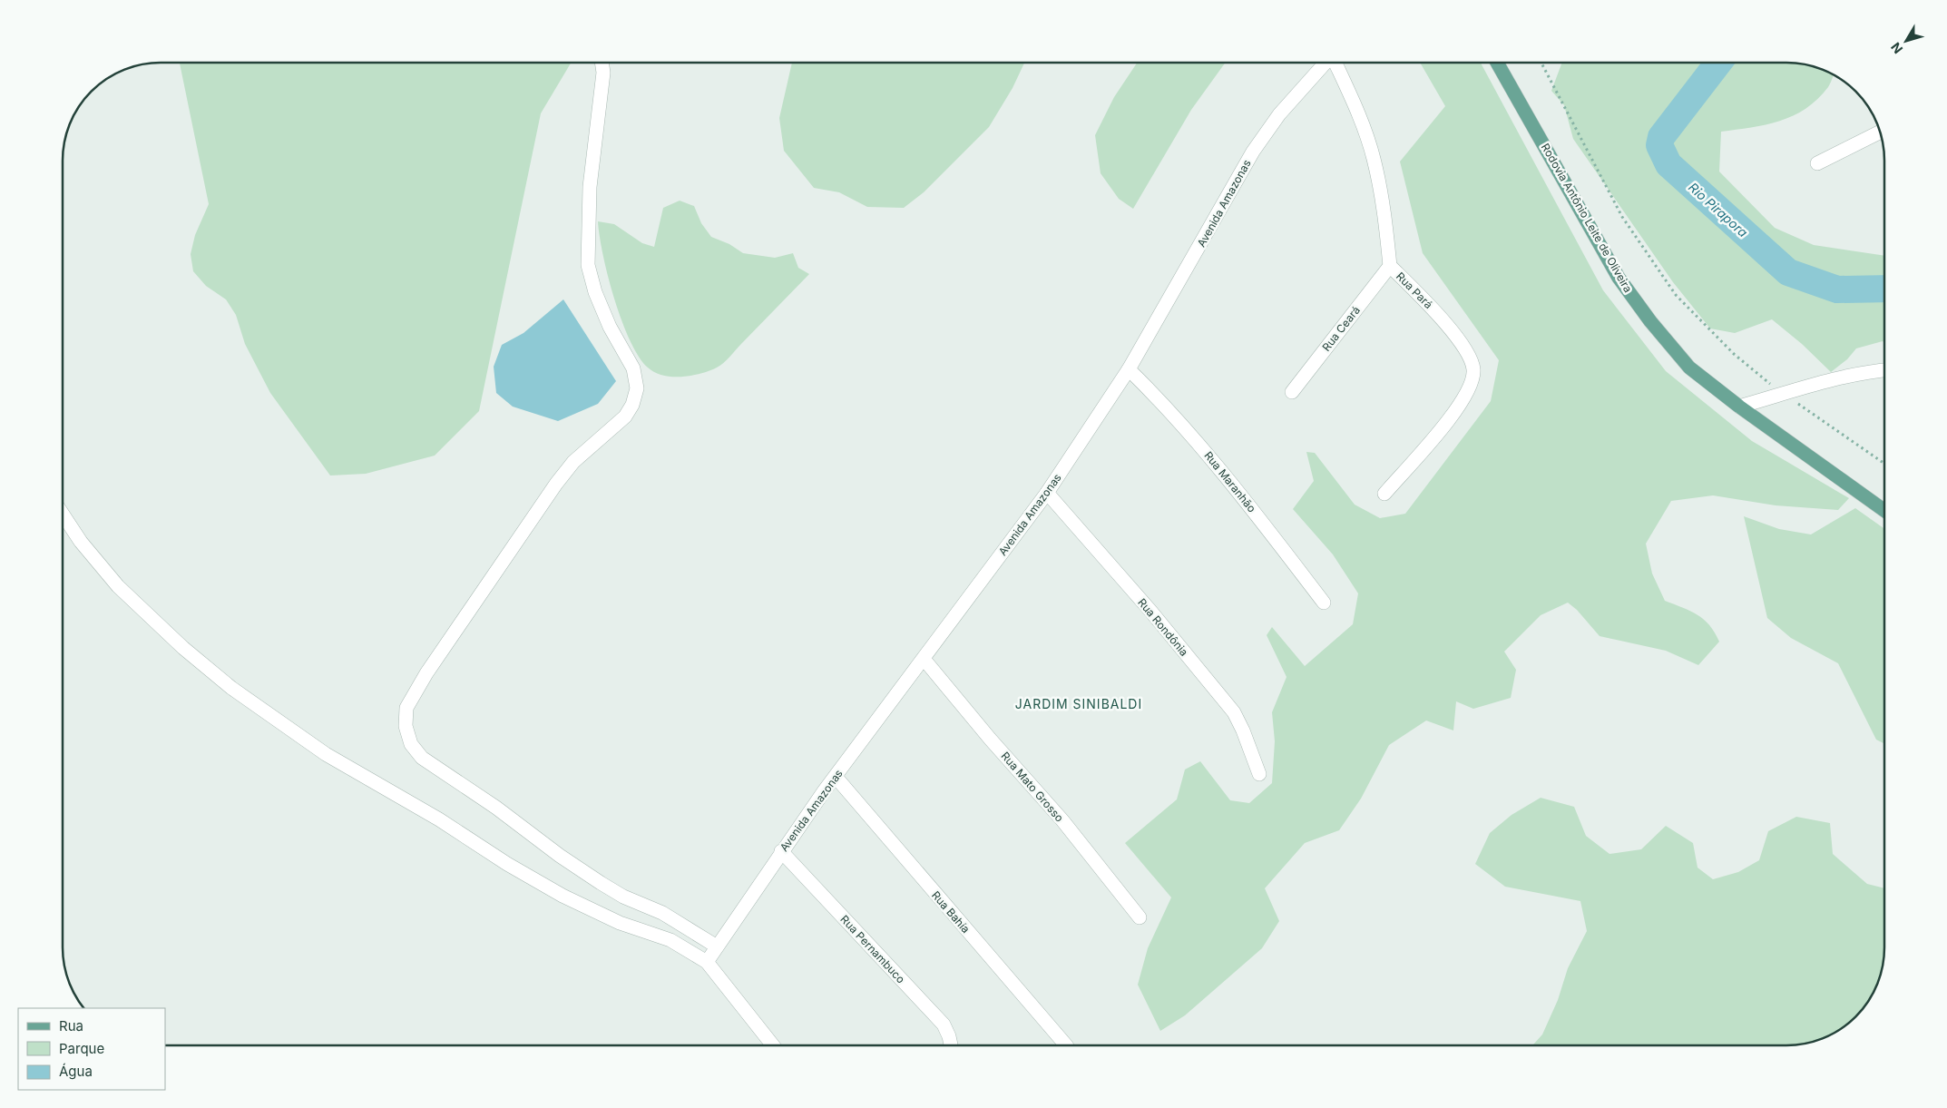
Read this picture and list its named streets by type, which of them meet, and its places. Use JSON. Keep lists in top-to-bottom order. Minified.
{"streets":{"main road":["Rodovia Antônio Leite de Oliveira"],"street":["Avenida Amazonas","Rua Pará","Rua Ceará","Rua Maranhão","Rua Rondônia","Rua Mato Grosso","Rua Bahía","Rua Pernambuco"]},"crossings":[["Avenida Amazonas","Rua Maranhão"],["Avenida Amazonas","Rua Rondônia"],["Avenida Amazonas","Rua Mato Grosso"],["Avenida Amazonas","Rua Bahía"],["Avenida Amazonas","Rua Pernambuco"],["Rua Pará","Rua Ceará"]],"districts":["JARDIM SINIBALDI"],"water":["Rio Pirapora"],"legend":["Rua","Parque","Água"],"north":"bottom left"}
